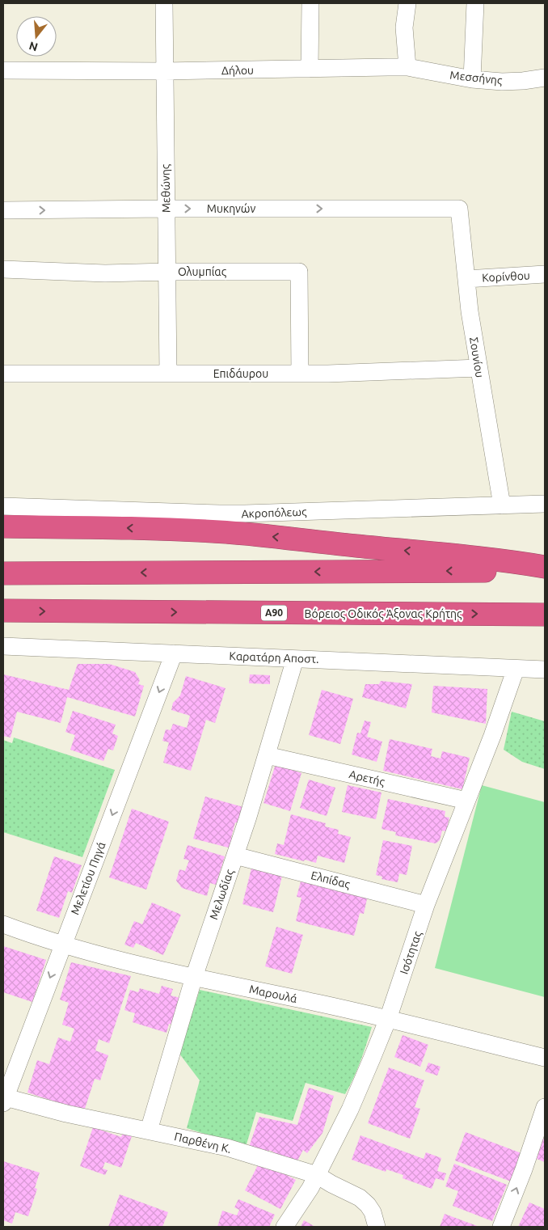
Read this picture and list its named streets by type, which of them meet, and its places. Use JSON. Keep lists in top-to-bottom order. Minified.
{"streets":{"highway":["Α90","Βόρειος Οδικός Άξονας Κρήτης"],"street":["Δήλου","Μεσσήνης","Μεθώνης","Μυκηνών","Ολυμπίας","Κορίνθου","Σουνίου","Επιδάυρου","Ακροπόλεως","Καρατάρη Αποστ.","Αρετής","Μελετίου Πηγά","Ελπίδας","Μελωδίας","Ισότητας","Μαρουλά","Παρθένη Κ."]},"crossings":[["Δήλου","Μεσσήνης"],["Δήλου","Μεθώνης"],["Μεθώνης","Μυκηνών"],["Μεθώνης","Ολυμπίας"],["Μεθώνης","Επιδάυρου"],["Μυκηνών","Σουνίου"],["Ολυμπίας","Επιδάυρου"],["Κορίνθου","Σουνίου"],["Σουνίου","Επιδάυρου"],["Σουνίου","Ακροπόλεως"],["Καρατάρη Αποστ.","Μελετίου Πηγά"],["Καρατάρη Αποστ.","Μελωδίας"],["Καρατάρη Αποστ.","Ισότητας"],["Αρετής","Μελωδίας"],["Αρετής","Ισότητας"],["Μελετίου Πηγά","Μαρουλά"],["Μελετίου Πηγά","Παρθένη Κ."],["Ελπίδας","Μελωδίας"],["Ελπίδας","Ισότητας"],["Μελωδίας","Μαρουλά"],["Μελωδίας","Παρθένη Κ."],["Ισότητας","Μαρουλά"],["Ισότητας","Παρθένη Κ."]],"one_way":["Μυκηνών","Μελετίου Πηγά"],"north":"bottom"}
